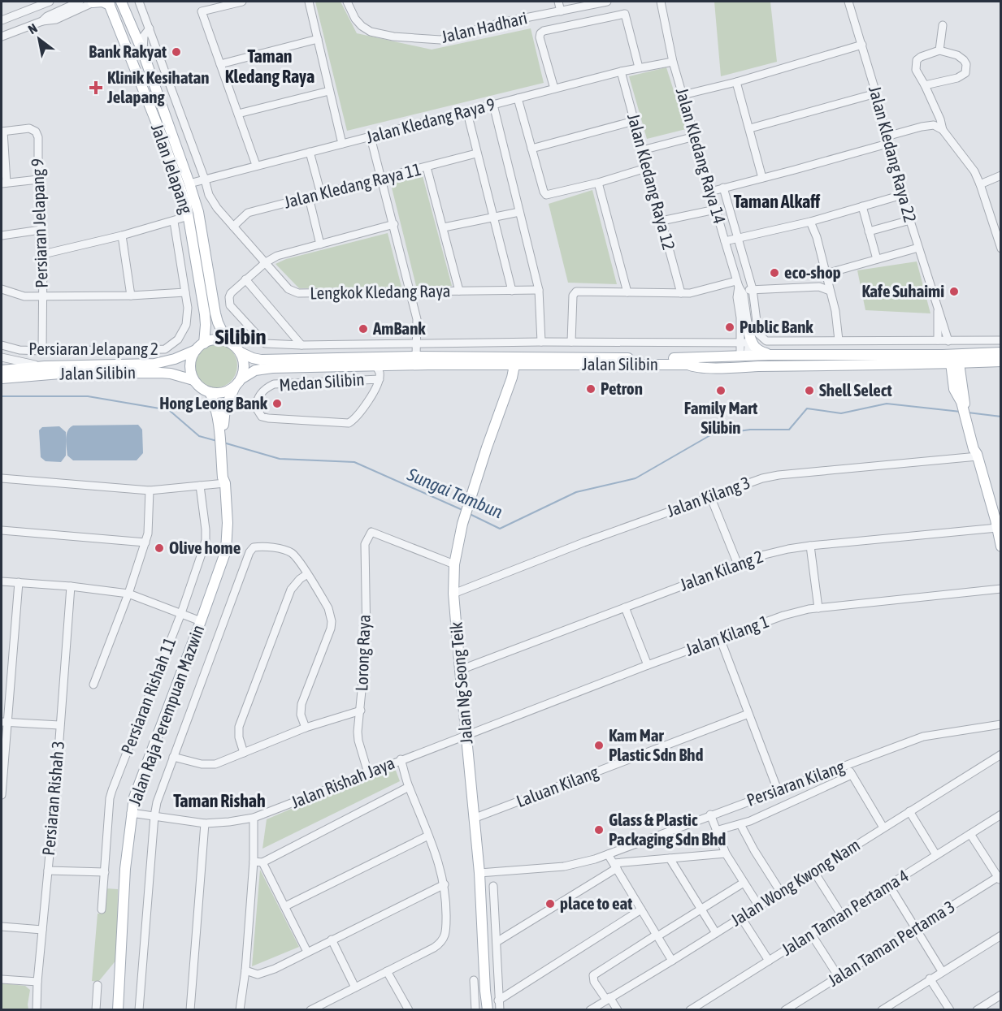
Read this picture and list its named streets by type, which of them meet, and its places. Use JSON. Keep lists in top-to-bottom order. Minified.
{"streets":{"main road":["Jalan Jelapang","Jalan Silibin","Jalan Ng Seong Teik","Jalan Raja Perempuan Mazwin"],"street":["Jalan Hadhari","Jalan Kledang Raya 9","Jalan Kledang Raya 22","Jalan Kledang Raya 14","Jalan Kledang Raya 12","Jalan Kledang Raya 11","Persiaran Jelapang 9","Lengkok Kledang Raya","Persiaran Jelapang 2","Medan Silibin","Jalan Kilang 3","Jalan Kilang 2","Jalan Kilang 1","Lorong Raya","Persiaran Rishah 11","Jalan Rishah Jaya","Persiaran Kilang","Laluan Kilang","Persiaran Rishah 3","Jalan Wong Kwong Nam","Jalan Taman Pertama 4","Jalan Taman Pertama 3"]},"crossings":[["Jalan Kledang Raya 9","Jalan Kledang Raya 14"],["Jalan Kledang Raya 9","Jalan Jelapang"],["Jalan Kledang Raya 9","Jalan Kledang Raya 12"],["Jalan Kledang Raya 9","Lengkok Kledang Raya"],["Jalan Kledang Raya 14","Jalan Silibin"],["Jalan Jelapang","Jalan Silibin"],["Jalan Jelapang","Jalan Raja Perempuan Mazwin"],["Jalan Kledang Raya 11","Lengkok Kledang Raya"],["Persiaran Jelapang 9","Persiaran Jelapang 2"],["Lengkok Kledang Raya","Jalan Silibin"],["Jalan Silibin","Medan Silibin"],["Jalan Silibin","Jalan Ng Seong Teik"],["Jalan Silibin","Jalan Raja Perempuan Mazwin"],["Jalan Kilang 3","Jalan Ng Seong Teik"],["Jalan Kilang 2","Jalan Ng Seong Teik"],["Jalan Kilang 1","Jalan Ng Seong Teik"],["Jalan Kilang 1","Jalan Rishah Jaya"],["Lorong Raya","Jalan Ng Seong Teik"],["Lorong Raya","Jalan Rishah Jaya"],["Jalan Ng Seong Teik","Jalan Rishah Jaya"],["Jalan Ng Seong Teik","Persiaran Kilang"],["Jalan Ng Seong Teik","Laluan Kilang"],["Jalan Raja Perempuan Mazwin","Jalan Rishah Jaya"]],"districts":["Taman Kledang Raya","Taman Alkaff","Silibin","Taman Rishah"],"water":["Sungai Tambun"],"places":{"other":["Bank Rakyat","eco-shop","Kafe Suhaimi","Public Bank","AmBank","Petron","Family Mart Silibin","Shell Select","Hong Leong Bank","Olive home","Kam Mar Plastic Sdn Bhd","Glass & Plastic Packaging Sdn Bhd","place to eat"],"health":["Klinik Kesihatan Jelapang"]},"north":"top left"}
